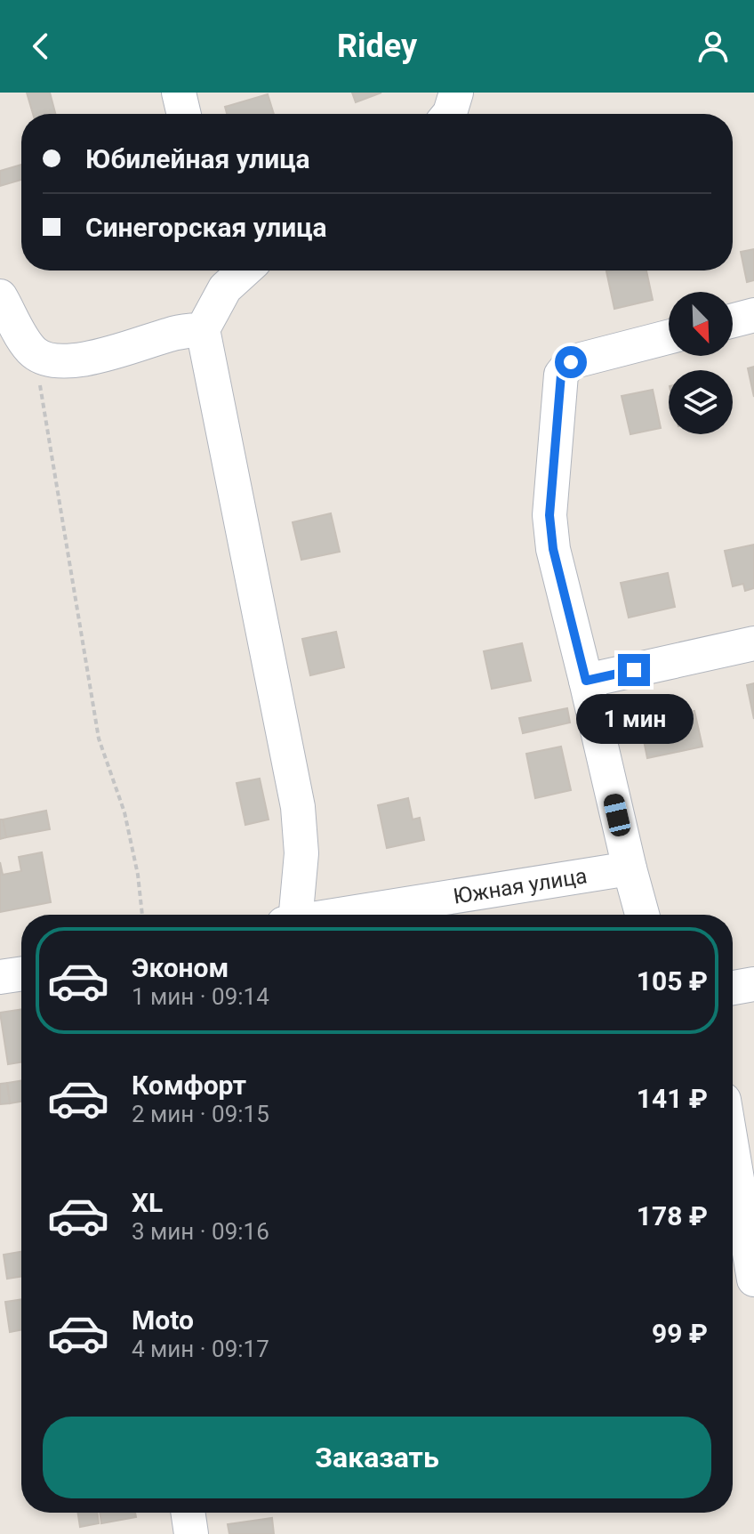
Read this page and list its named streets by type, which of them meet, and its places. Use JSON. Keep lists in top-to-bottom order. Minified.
{"streets":{"street":["Южная улица"]},"north":"bottom right","page":{"header":"Ridey","banner":["Юбилейная улица","Синегорская улица"],"bubble":"1 мин","list":[{"name":"Эконом","note":"1 мин · 09:14","value":"105 ₽"},{"name":"Комфорт","note":"2 мин · 09:15","value":"141 ₽"},{"name":"XL","note":"3 мин · 09:16","value":"178 ₽"},{"name":"Moto","note":"4 мин · 09:17","value":"99 ₽"}],"buttons":"Заказать"}}
